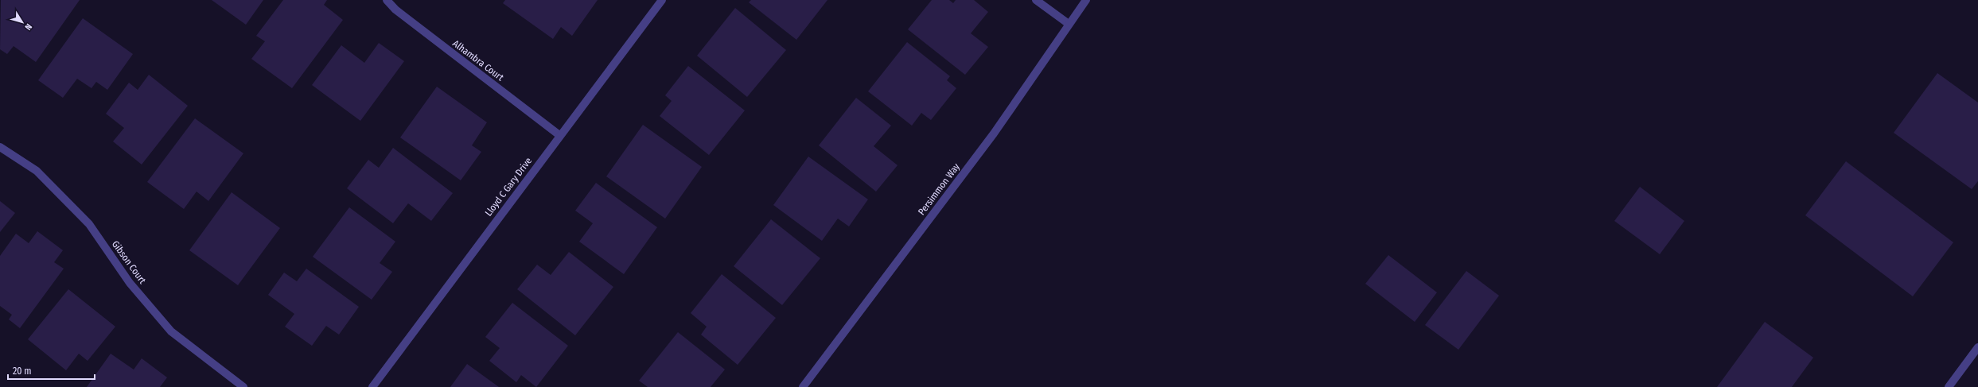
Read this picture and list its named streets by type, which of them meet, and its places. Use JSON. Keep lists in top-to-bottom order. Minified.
{"streets":{"street":["Alhambra Court","Lloyd C Gary Drive","Persimmon Way","Gibson Court"]},"crossings":[["Alhambra Court","Lloyd C Gary Drive"]],"scale_bar":"20 m","north":"bottom right"}
